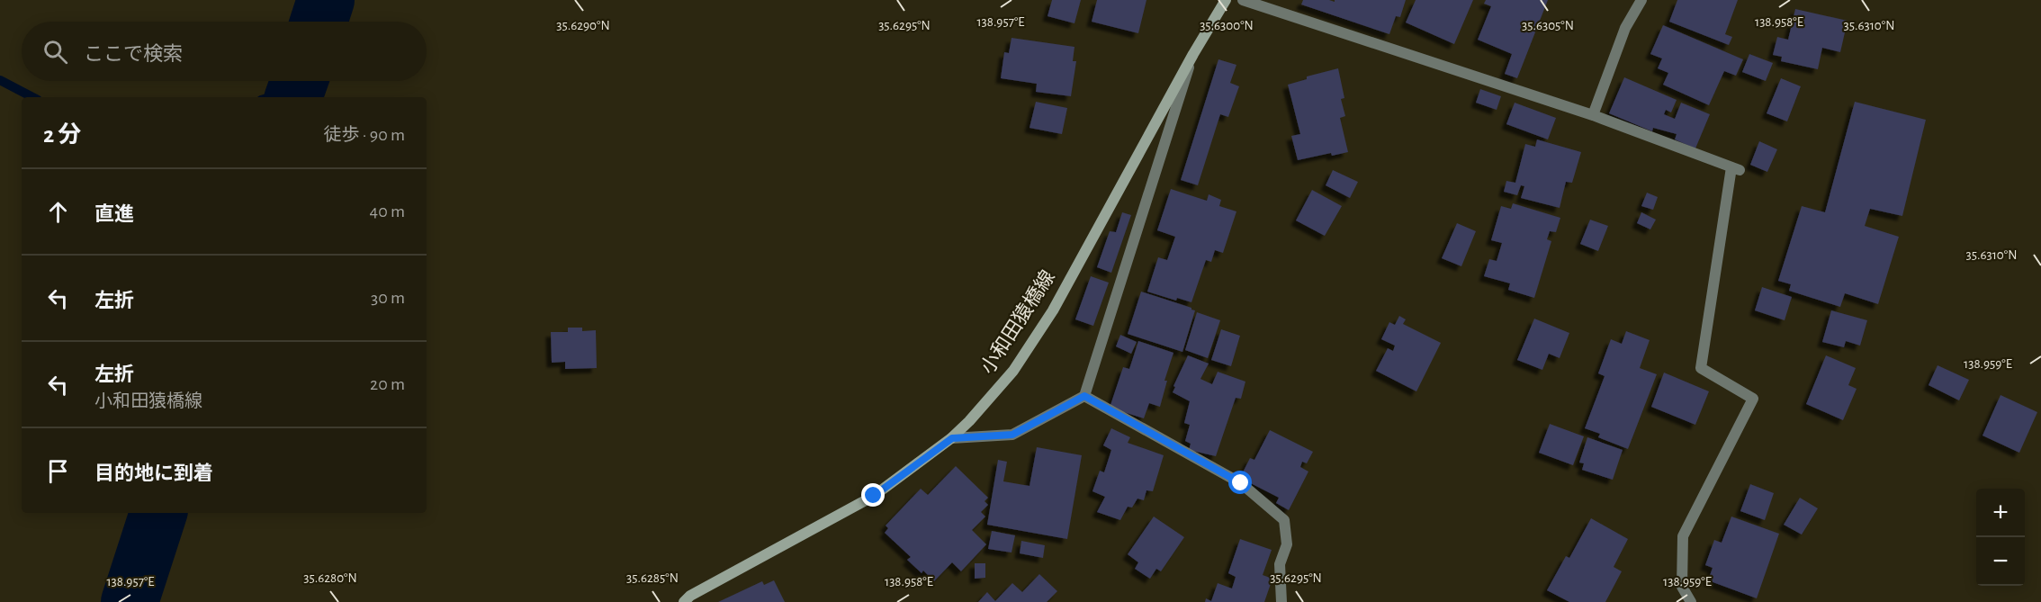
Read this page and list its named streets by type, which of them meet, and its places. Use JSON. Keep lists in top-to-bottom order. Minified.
{"streets":{"main road":["小和田猿橋線"]},"page":{"search":"ここで検索","heading":["2 分","徒歩 · 90 m"],"list":[["直進","40 m"],["左折","30 m"],["左折","小和田猿橋線","20 m"],"目的地に到着"],"map_buttons":["+","−"]},"coordinates":["138.957°E","138.958°E","35.6290°N","35.6295°N","35.6300°N","35.6305°N","35.6310°N","138.959°E","35.6280°N","35.6285°N"]}
